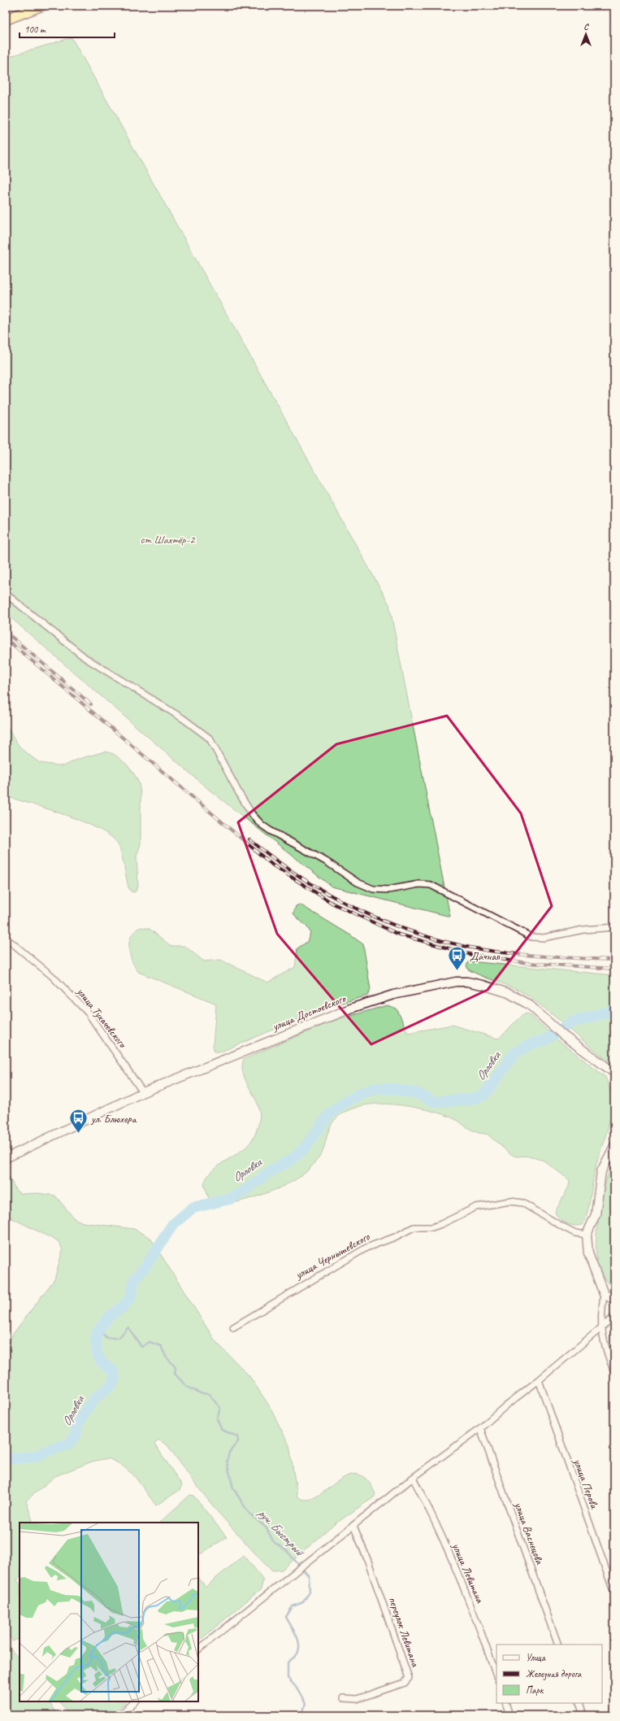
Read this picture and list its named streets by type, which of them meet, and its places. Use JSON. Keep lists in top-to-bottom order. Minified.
{"streets":{"main road":["улица Достоевского"],"street":["улица Тухачевского","улица Чернышевского","улица Перова","улица Васнецова","улица Левитана","переулок Левитана"]},"crossings":[["улица Достоевского","улица Тухачевского"]],"water":["Орловка","руч. Быстрый"],"parks":["ст Шахтёр-2"],"places":{"bus stop":["Дачная","ул. Блюхера"]},"legend":["Улица","Железная дорога","Парк"],"scale_bar":"100 m","north":"top"}
